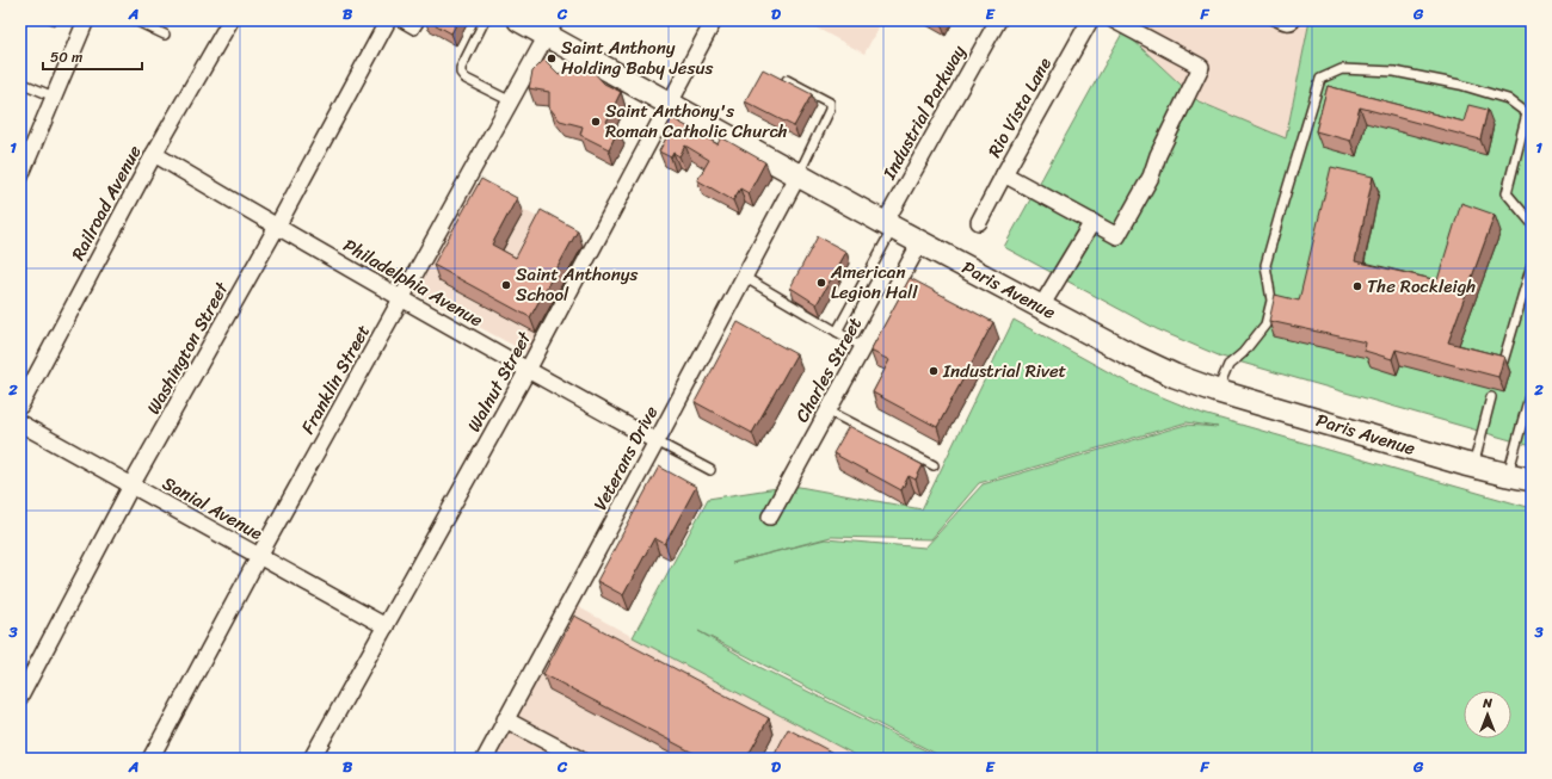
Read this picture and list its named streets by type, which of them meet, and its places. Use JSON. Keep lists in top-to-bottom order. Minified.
{"streets":{"street":["Rio Vista Lane","Industrial Parkway","Railroad Avenue","Philadelphia Avenue","Paris Avenue","Washington Street","Charles Street","Franklin Street","Walnut Street","Veterans Drive","Sanial Avenue"]},"crossings":[["Industrial Parkway","Paris Avenue"],["Railroad Avenue","Philadelphia Avenue"],["Philadelphia Avenue","Washington Street"],["Philadelphia Avenue","Franklin Street"],["Philadelphia Avenue","Walnut Street"],["Philadelphia Avenue","Veterans Drive"],["Paris Avenue","Charles Street"],["Paris Avenue","Franklin Street"],["Paris Avenue","Walnut Street"],["Paris Avenue","Veterans Drive"],["Washington Street","Sanial Avenue"],["Franklin Street","Sanial Avenue"],["Walnut Street","Sanial Avenue"]],"places":["Saint Anthony Holding Baby Jesus","Saint Anthony's Roman Catholic Church","American Legion Hall","Saint Anthonys School","The Rockleigh","Industrial Rivet"],"scale_bar":"50 m","north":"top","grid":{"columns":["A","B","C","D","E","F","G"],"rows":["1","2","3"]}}
